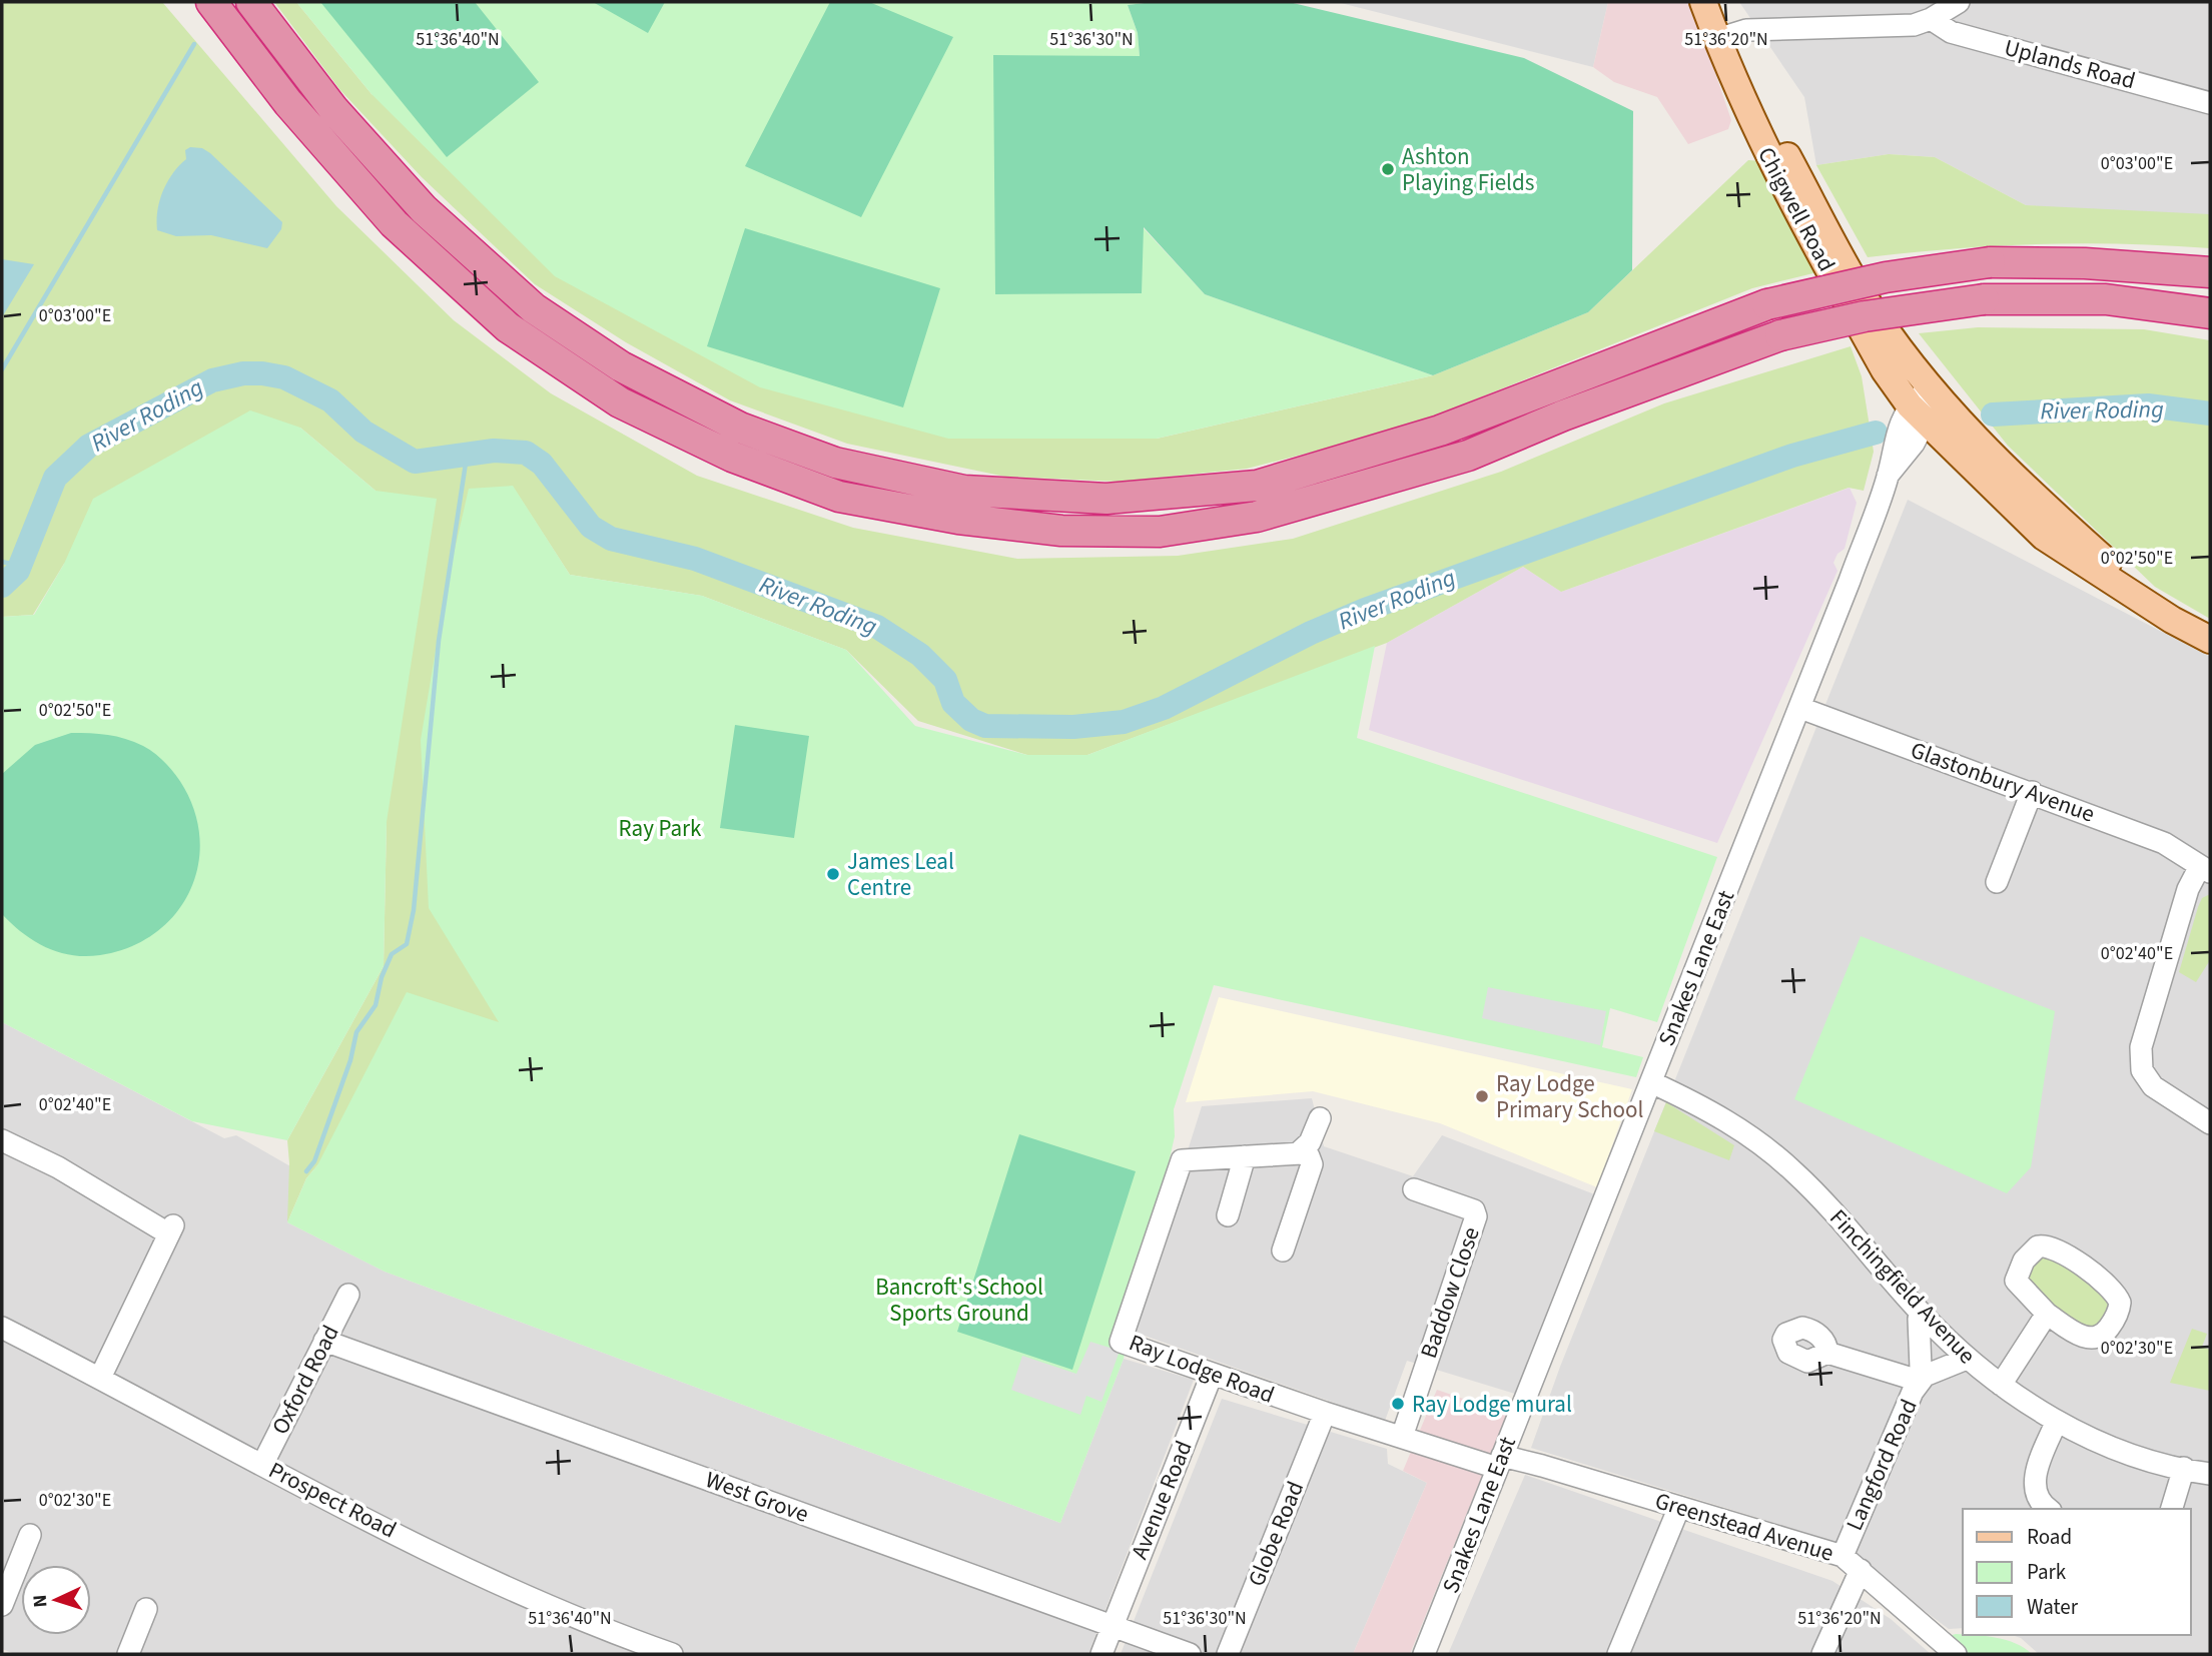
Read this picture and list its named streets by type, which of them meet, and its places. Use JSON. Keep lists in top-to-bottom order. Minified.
{"streets":{"main road":["Chigwell Road"],"street":["Uplands Road","Glastonbury Avenue","Snakes Lane East","Finchingfield Avenue","Baddow Close","Ray Lodge Road","Oxford Road","Langford Road","West Grove","Prospect Road","Avenue Road","Greenstead Avenue","Globe Road"]},"crossings":[["Chigwell Road","Snakes Lane East"],["Glastonbury Avenue","Snakes Lane East"],["Snakes Lane East","Finchingfield Avenue"],["Snakes Lane East","Ray Lodge Road"],["Snakes Lane East","Greenstead Avenue"],["Finchingfield Avenue","Langford Road"],["Baddow Close","Ray Lodge Road"],["Ray Lodge Road","Avenue Road"],["Ray Lodge Road","Greenstead Avenue"],["Ray Lodge Road","Globe Road"],["Oxford Road","West Grove"],["Oxford Road","Prospect Road"],["Langford Road","Greenstead Avenue"],["West Grove","Avenue Road"]],"water":["River Roding"],"parks":["Ray Park","Bancroft's School Sports Ground"],"places":["Ashton Playing Fields","James Leal Centre","Ray Lodge Primary School","Ray Lodge mural"],"legend":["Road","Park","Water"],"north":"left","coordinates":["51°36'40\"N","51°36'30\"N","51°36'20\"N","0°03'00\"E","0°02'50\"E","0°02'40\"E","0°02'30\"E"]}
